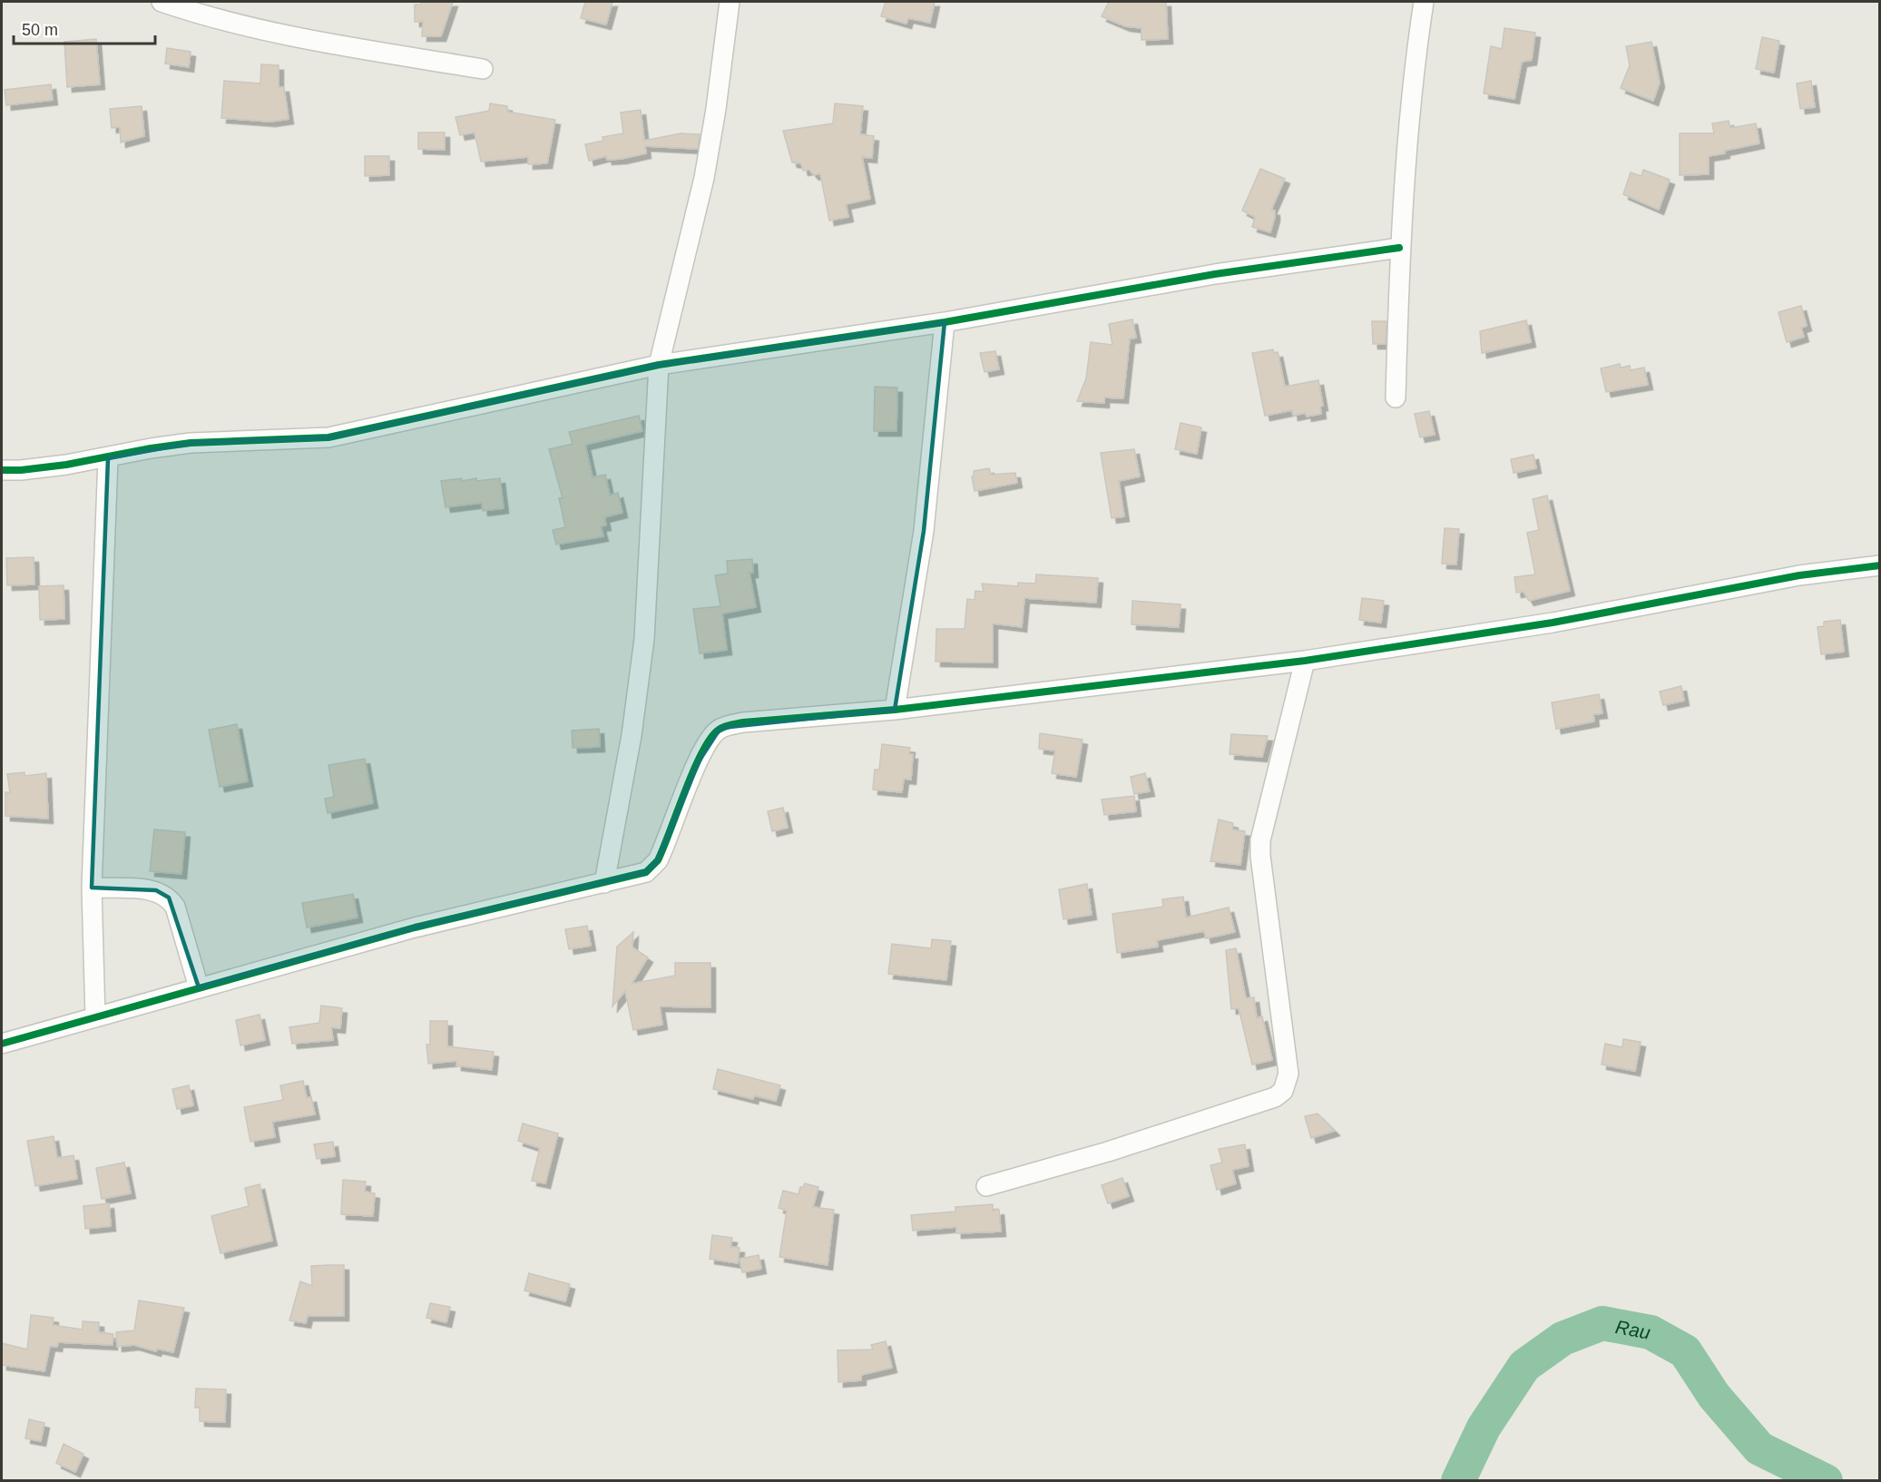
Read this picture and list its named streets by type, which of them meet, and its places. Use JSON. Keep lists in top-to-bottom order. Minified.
{"water":["Rau"],"scale_bar":"50 m"}
